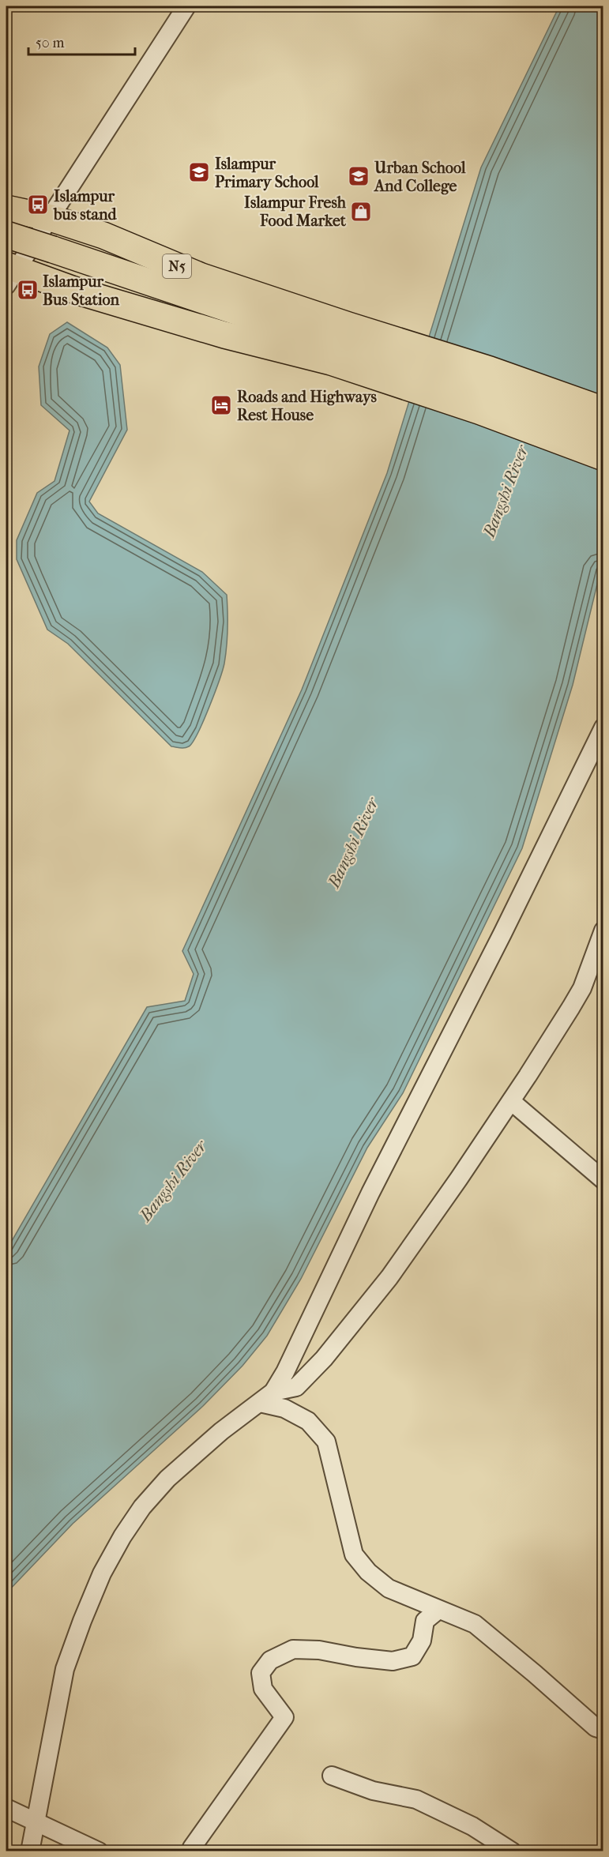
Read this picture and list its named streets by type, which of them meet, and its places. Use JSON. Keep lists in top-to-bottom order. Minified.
{"streets":{"highway":["N5"]},"water":["Bangshi River"],"places":{"school or university":["Islampur Primary School","Urban School And College"],"bus stop":["Islampur bus stand","Islampur Bus Station"],"shop":["Islampur Fresh Food Market"],"hotel":["Roads and Highways Rest House"]},"scale_bar":"50 m"}
